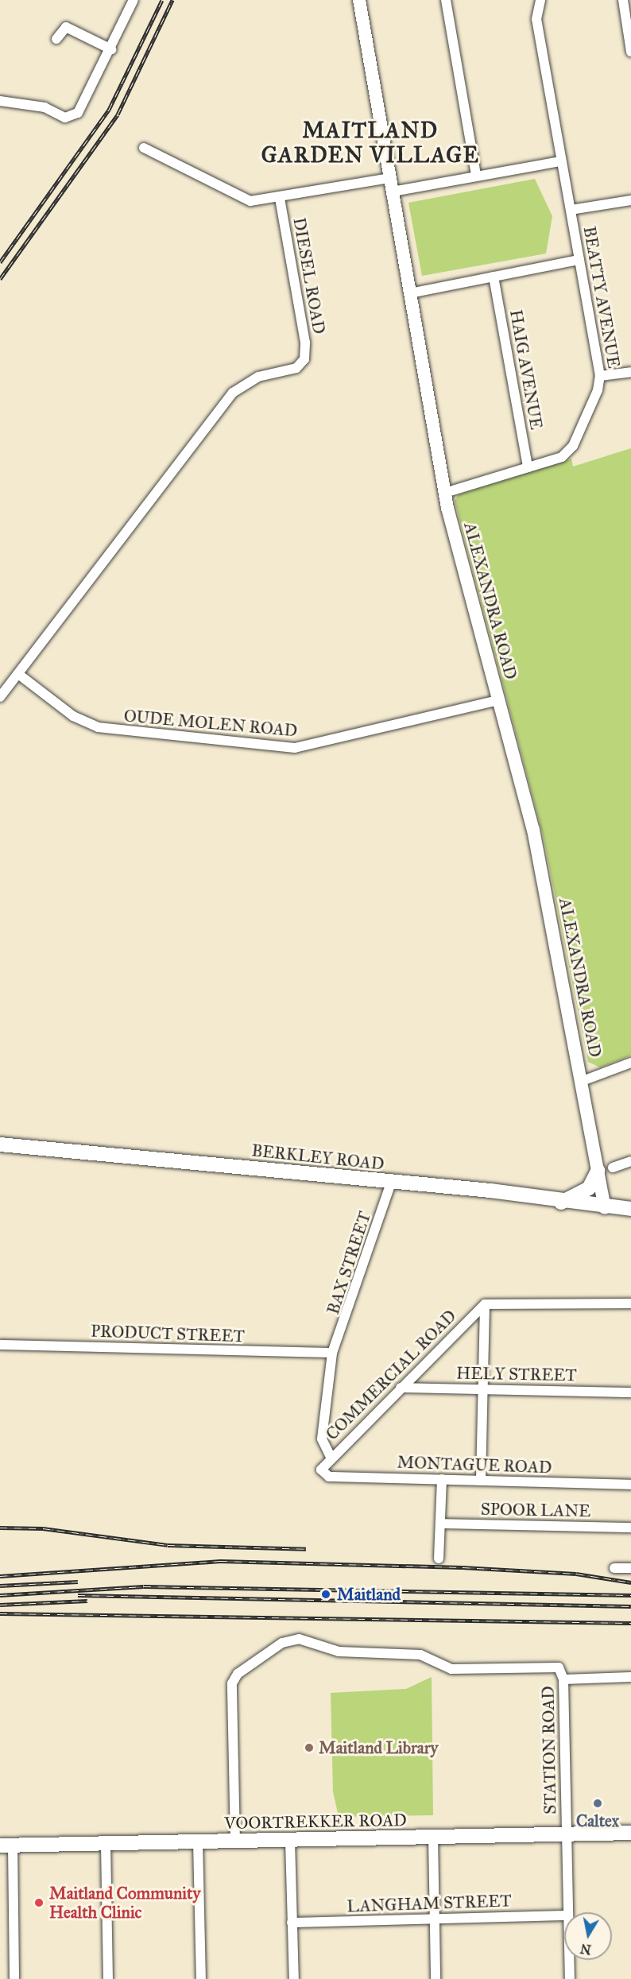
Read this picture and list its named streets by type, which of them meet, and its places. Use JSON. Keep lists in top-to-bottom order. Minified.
{"streets":{"main road":["BERKLEY ROAD","VOORTREKKER ROAD"],"street":["DIESEL ROAD","BEATTY AVENUE","HAIG AVENUE","ALEXANDRA ROAD","OUDE MOLEN ROAD","BAX STREET","PRODUCT STREET","HELY STREET","COMMERCIAL ROAD","MONTAGUE ROAD","SPOOR LANE","STATION ROAD","LANGHAM STREET"]},"crossings":[["DIESEL ROAD","OUDE MOLEN ROAD"],["BEATTY AVENUE","HAIG AVENUE"],["BEATTY AVENUE","ALEXANDRA ROAD"],["ALEXANDRA ROAD","OUDE MOLEN ROAD"],["ALEXANDRA ROAD","BERKLEY ROAD"],["BERKLEY ROAD","BAX STREET"],["BAX STREET","PRODUCT STREET"],["BAX STREET","COMMERCIAL ROAD"],["HELY STREET","COMMERCIAL ROAD"],["COMMERCIAL ROAD","MONTAGUE ROAD"],["STATION ROAD","VOORTREKKER ROAD"]],"districts":["MAITLAND GARDEN VILLAGE"],"places":["Maitland","Maitland Library","Caltex","Maitland Community Health Clinic"],"north":"bottom"}
